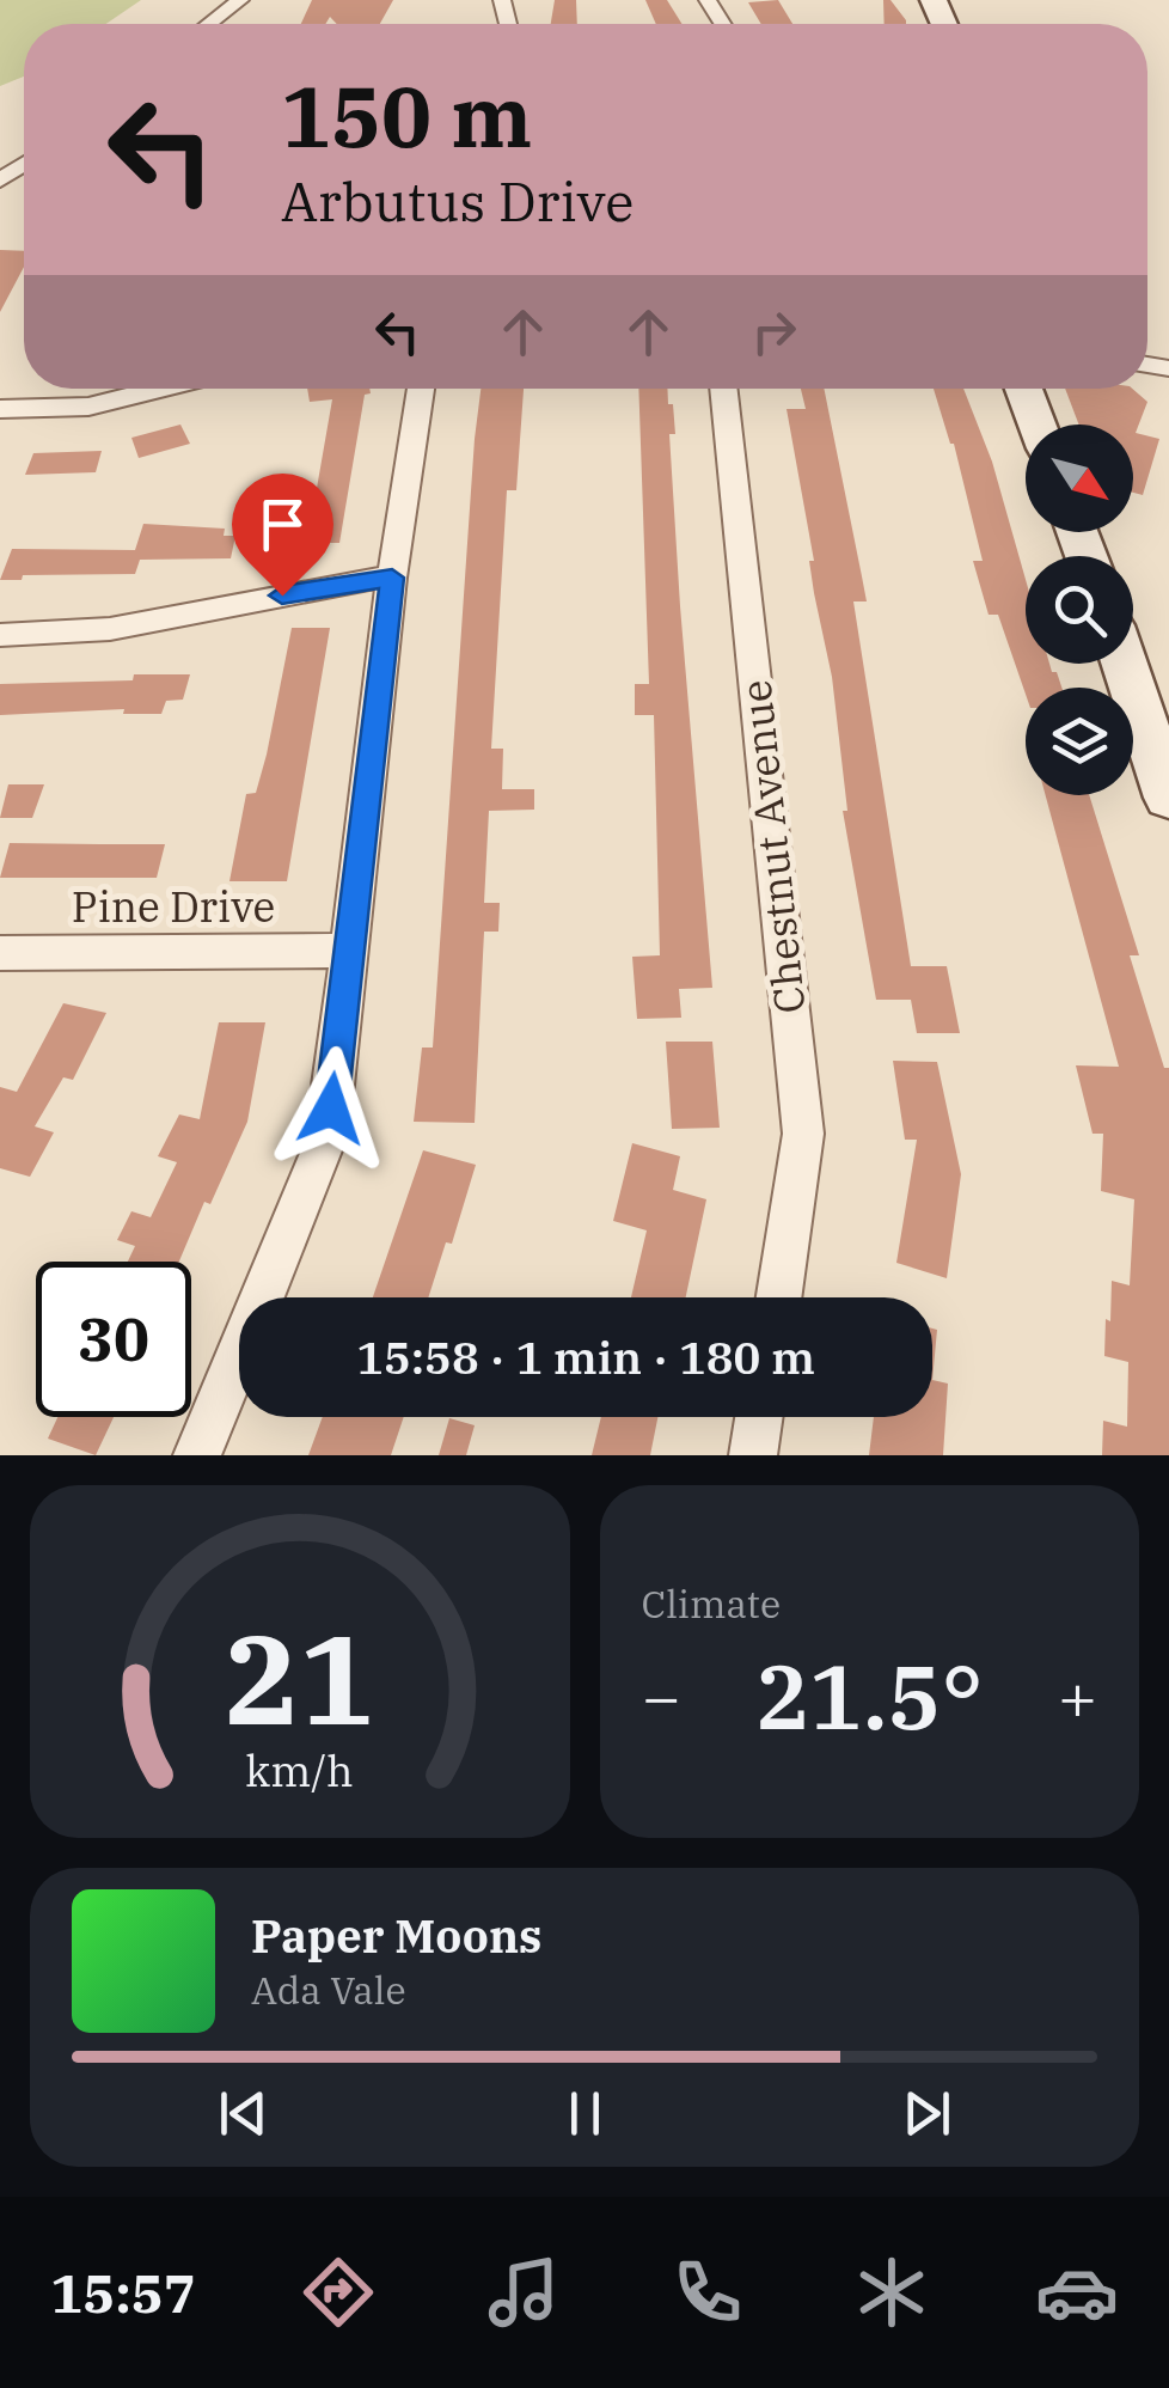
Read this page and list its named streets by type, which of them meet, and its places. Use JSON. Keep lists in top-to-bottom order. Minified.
{"streets":{"street":["Chestnut Avenue","Pine Drive"]},"north":"bottom right","page":{"turn":["150 m","Arbutus Drive"],"limit":"30","trip":"15:58 · 1 min · 180 m","tile":"Climate","heat":["−","21.5°","+"],"song":["Paper Moons","Ada Vale"],"tabs":"15:57","gauge":["21","km/h"]}}
